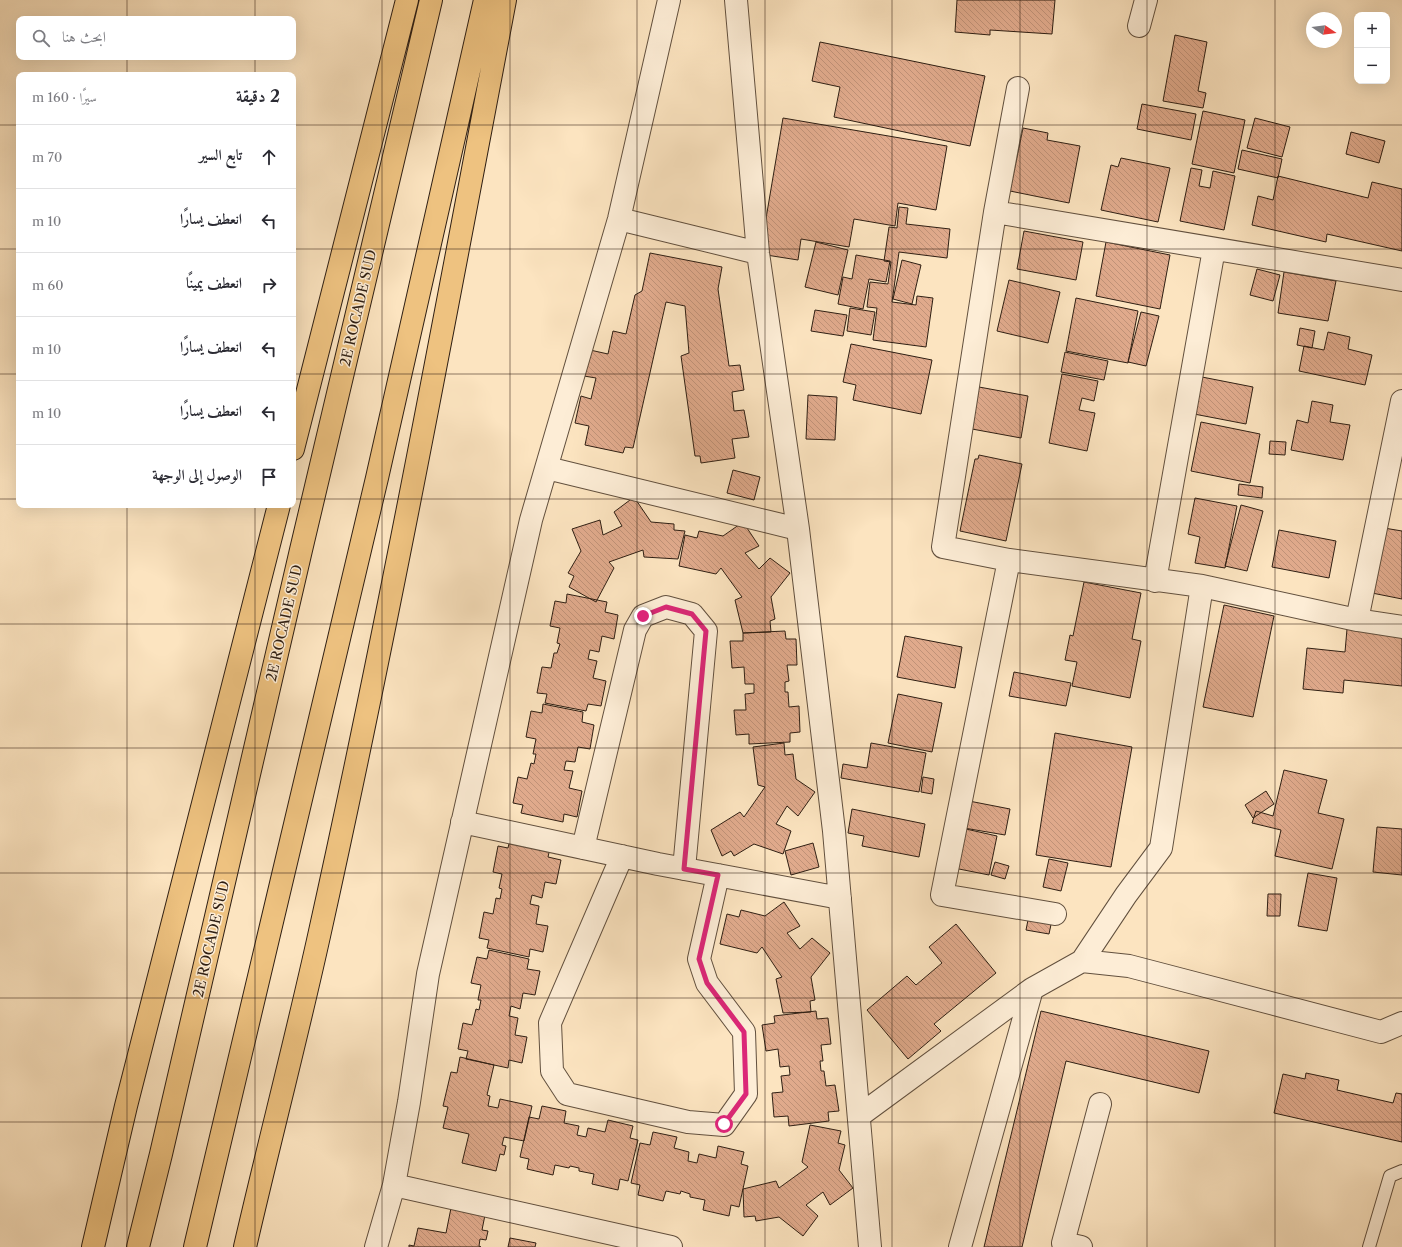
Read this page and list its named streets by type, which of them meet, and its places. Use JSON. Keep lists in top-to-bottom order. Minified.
{"streets":{"highway":["2E ROCADE SUD"]},"north":"right","page":{"map_buttons":["+","−"],"search":"ابحث هنا","heading":["2 دقيقة","سيرًا · 160 m"],"list":[["تابع السير","70 m"],["انعطف يسارًا","10 m"],["انعطف يمينًا","60 m"],["انعطف يسارًا","10 m"],["انعطف يسارًا","10 m"],"الوصول إلى الوجهة"]}}
